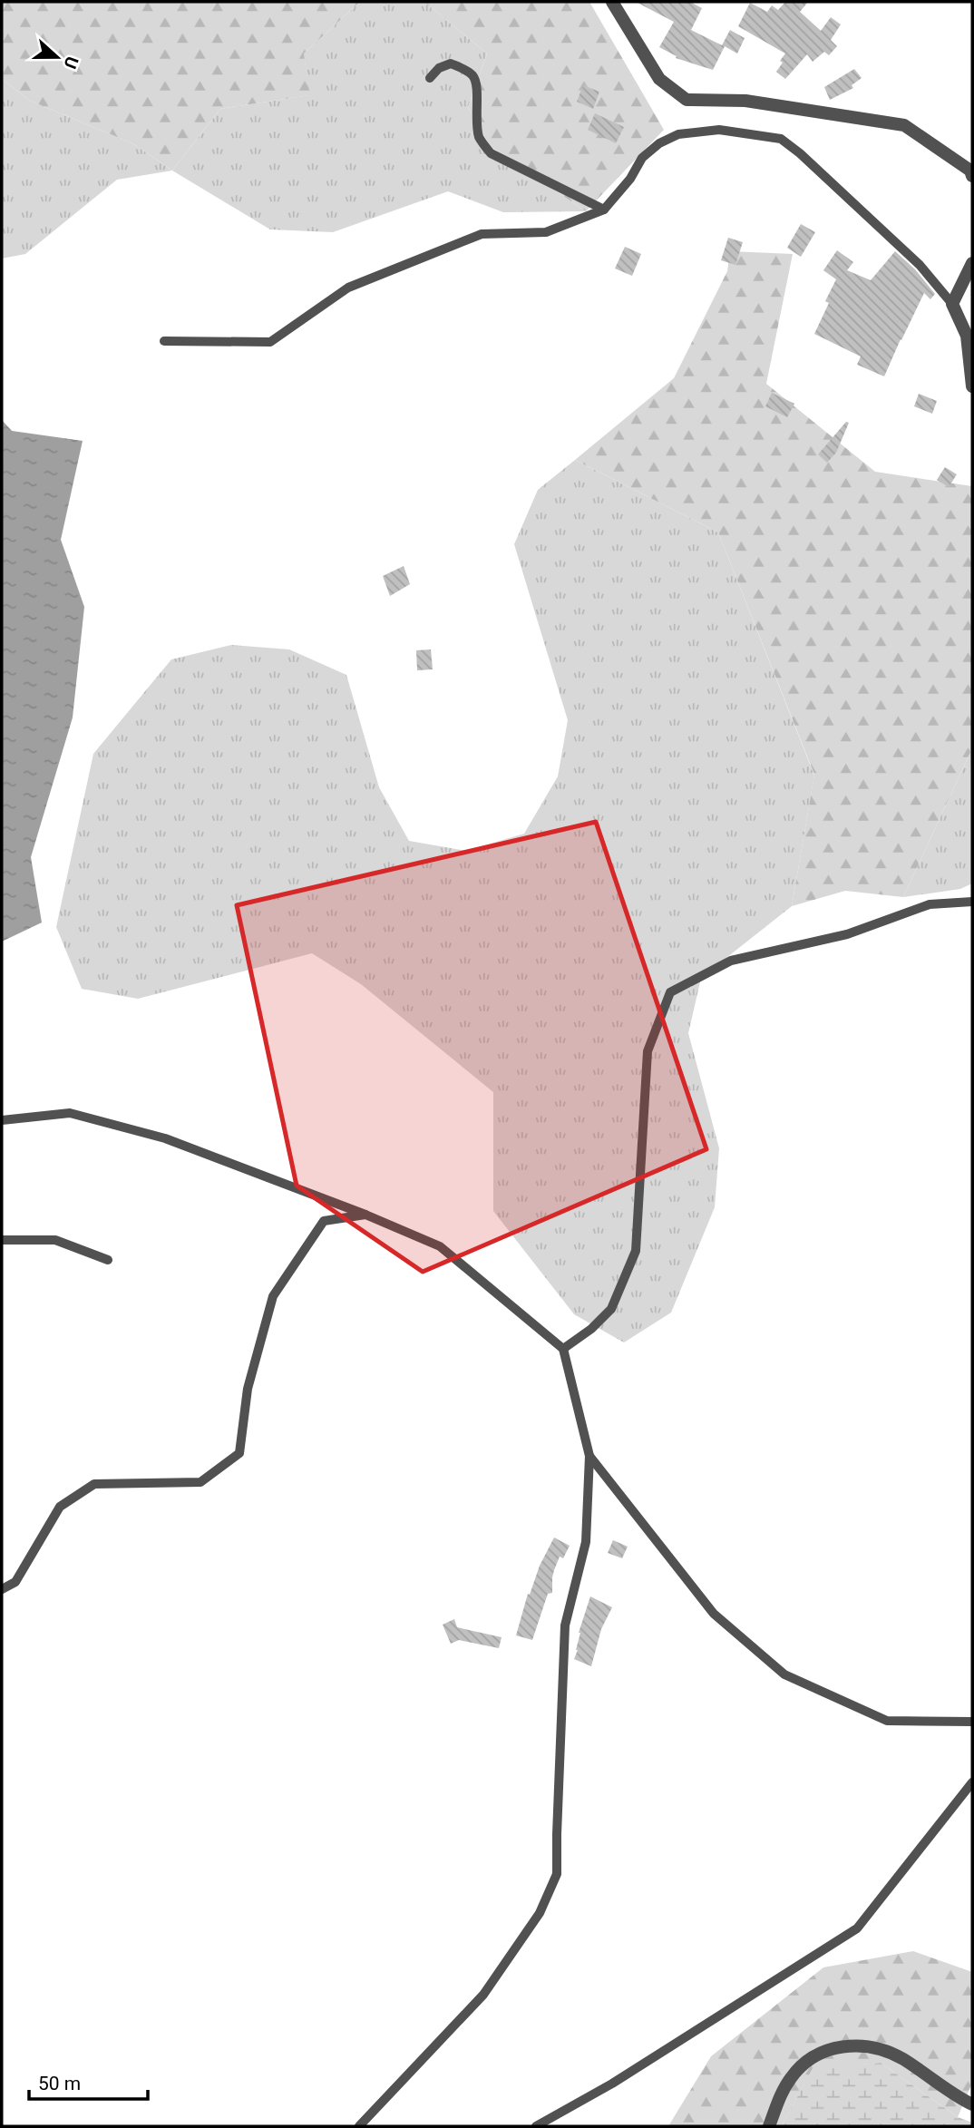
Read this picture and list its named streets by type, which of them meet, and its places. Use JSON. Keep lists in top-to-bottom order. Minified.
{"scale_bar":"50 m","north":"right"}
